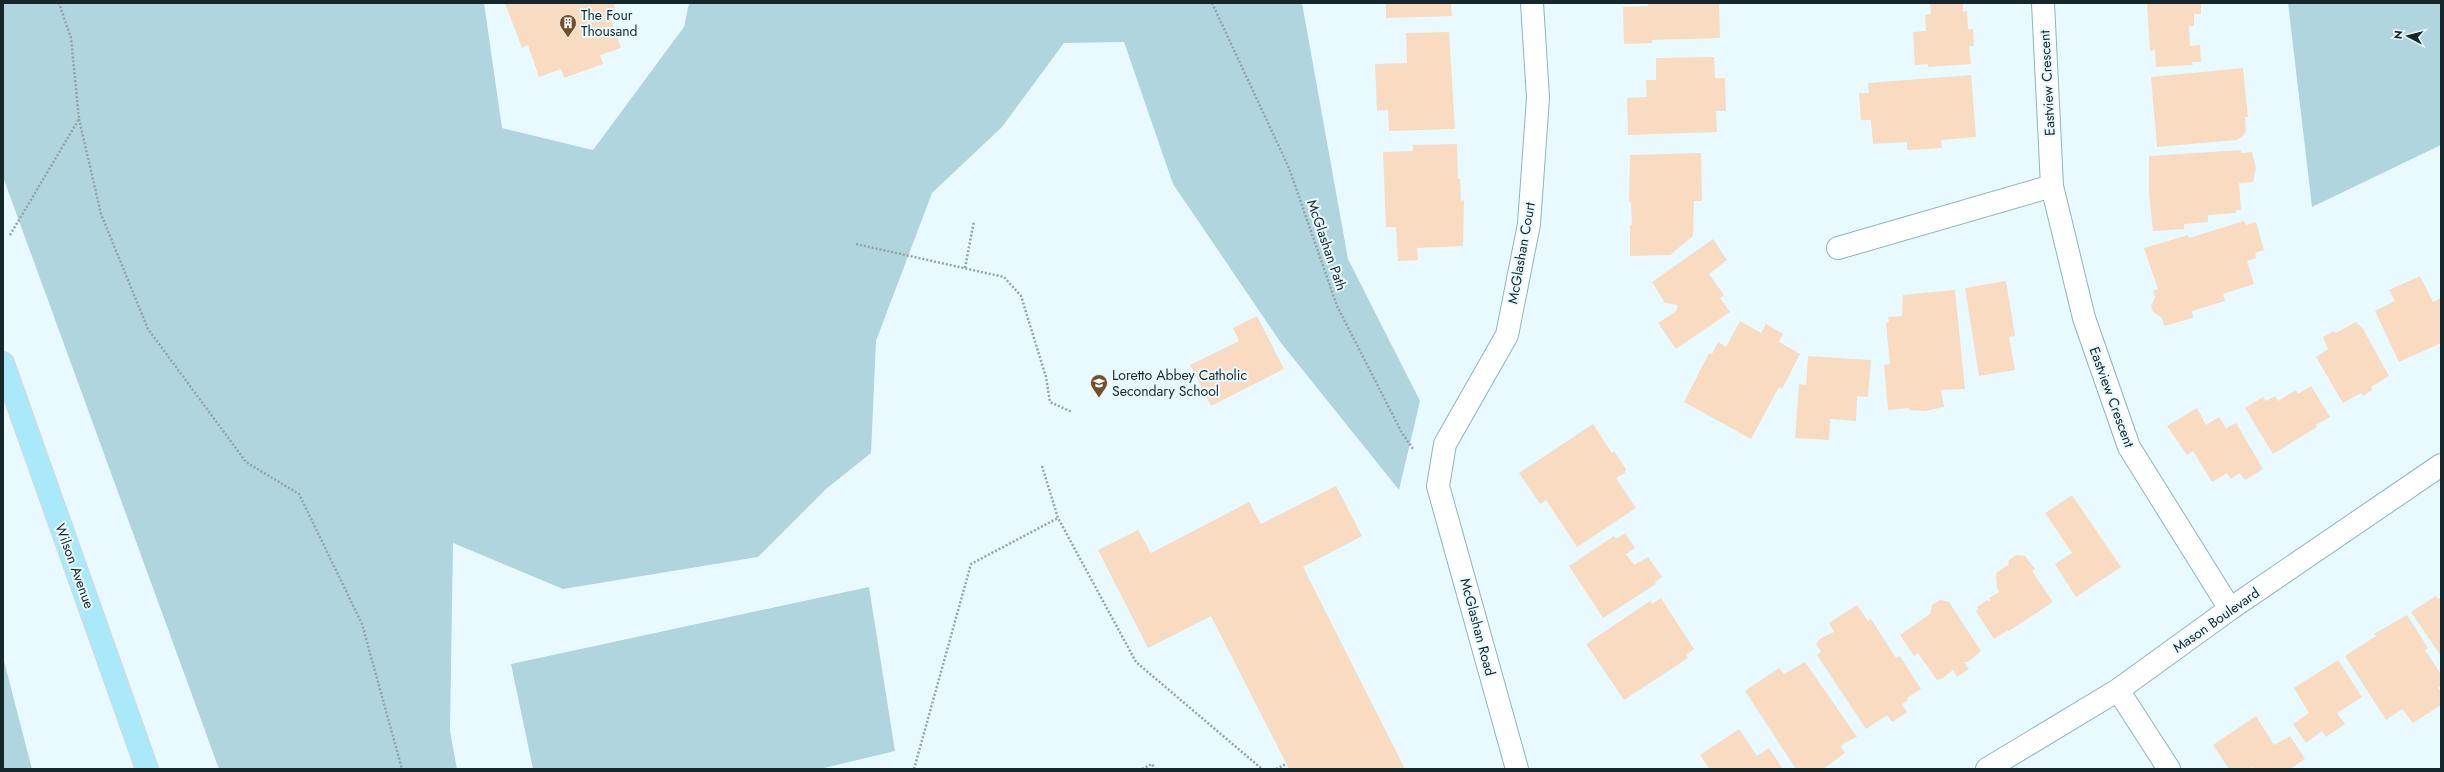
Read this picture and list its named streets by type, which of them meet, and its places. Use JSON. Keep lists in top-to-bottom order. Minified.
{"streets":{"main road":["Wilson Avenue"],"street":["Eastview Crescent","McGlashan Court","Mason Boulevard","McGlashan Road"],"path":["McGlashan Path"]},"crossings":[["Eastview Crescent","Mason Boulevard"],["McGlashan Path","McGlashan Court"],["McGlashan Path","McGlashan Road"],["McGlashan Court","McGlashan Road"]],"places":{"building":["The Four Thousand"],"school or university":["Loretto Abbey Catholic Secondary School"]},"north":"left"}
